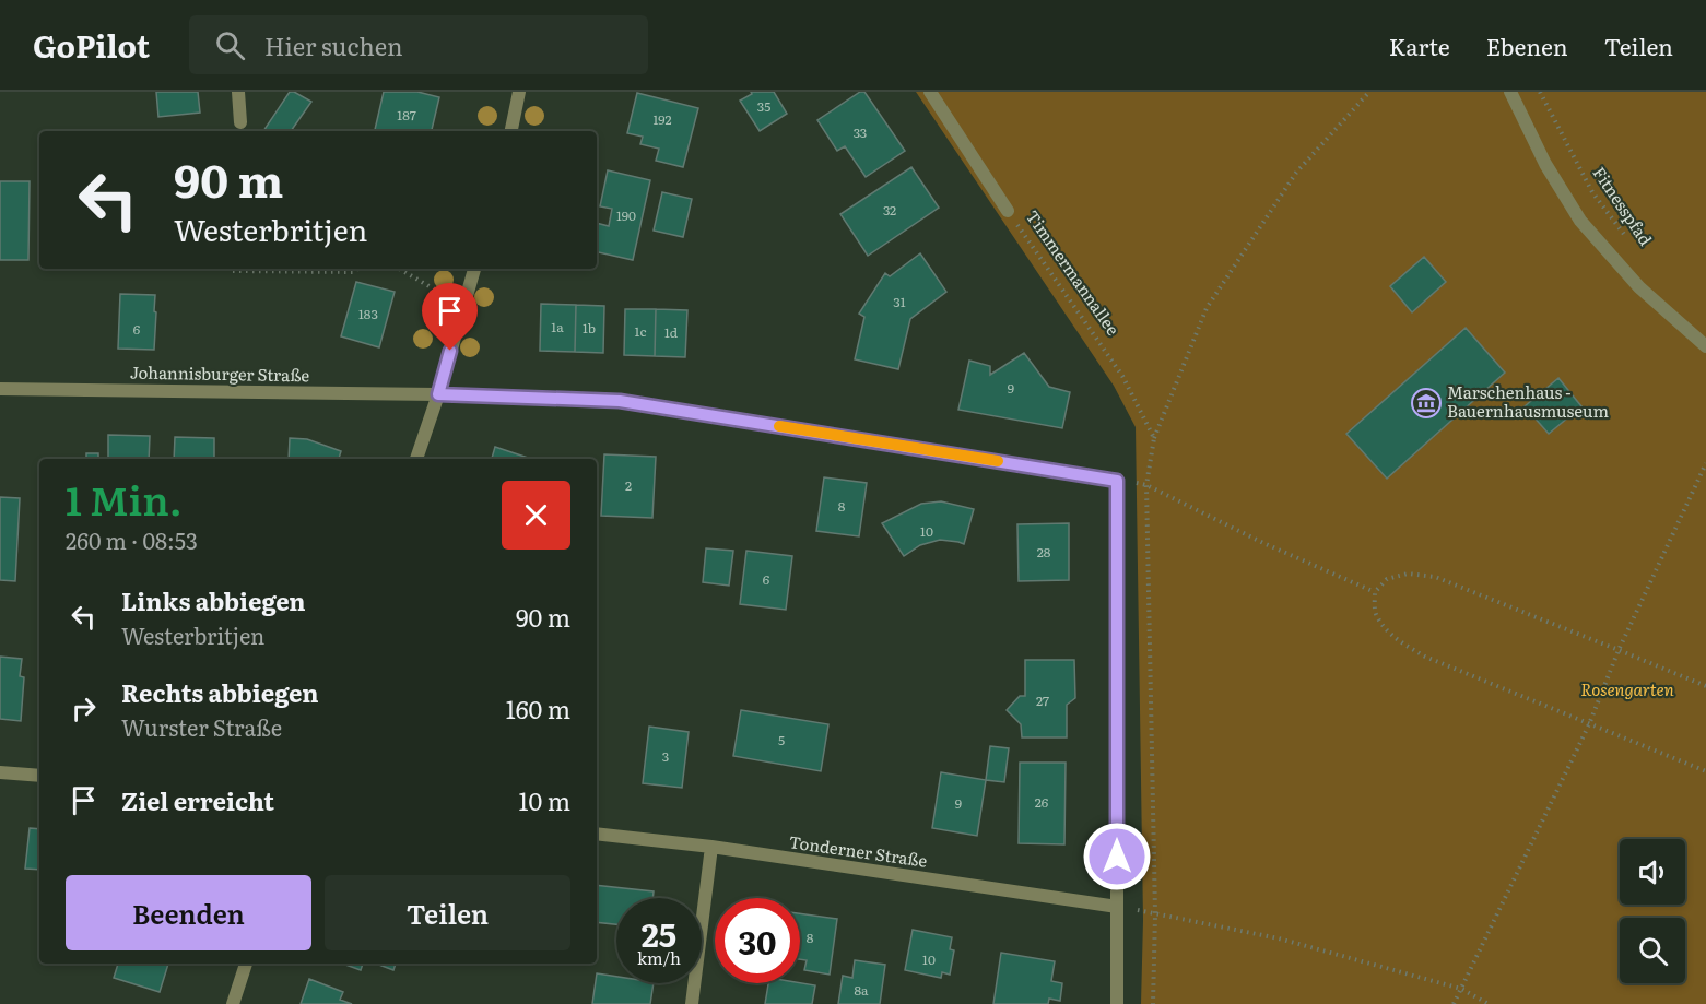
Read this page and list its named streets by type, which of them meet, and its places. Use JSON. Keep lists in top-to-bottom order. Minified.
{"streets":{"street":["Timmermannallee","Johannisburger Straße","Tonderner Straße"],"path":["Fitnesspfad"]},"crossings":[["Johannisburger Straße","Tonderner Straße"]],"parks":["Rosengarten"],"places":{"museum":["Marschenhaus - Bauernhausmuseum"]},"house_numbers":["35","187","192","33","32","190","31","183","1a","1b","6","1c","1d","9","2","8","10","28","6","27","5","3","26","9","8","10","8a"],"page":{"header":"GoPilot","search":"Hier suchen","nav":["Karte","Ebenen","Teilen"],"turn":["90 m","Westerbritjen"],"heading":["1 Min.","260 m · 08:53"],"list":[{"name":"Links abbiegen","note":"Westerbritjen","value":"90 m"},{"name":"Rechts abbiegen","note":"Wurster Straße","value":"160 m"},{"name":"Ziel erreicht","value":"10 m"}],"buttons":["Beenden","Teilen"],"speed":"25 km/h","limit":"30"}}
